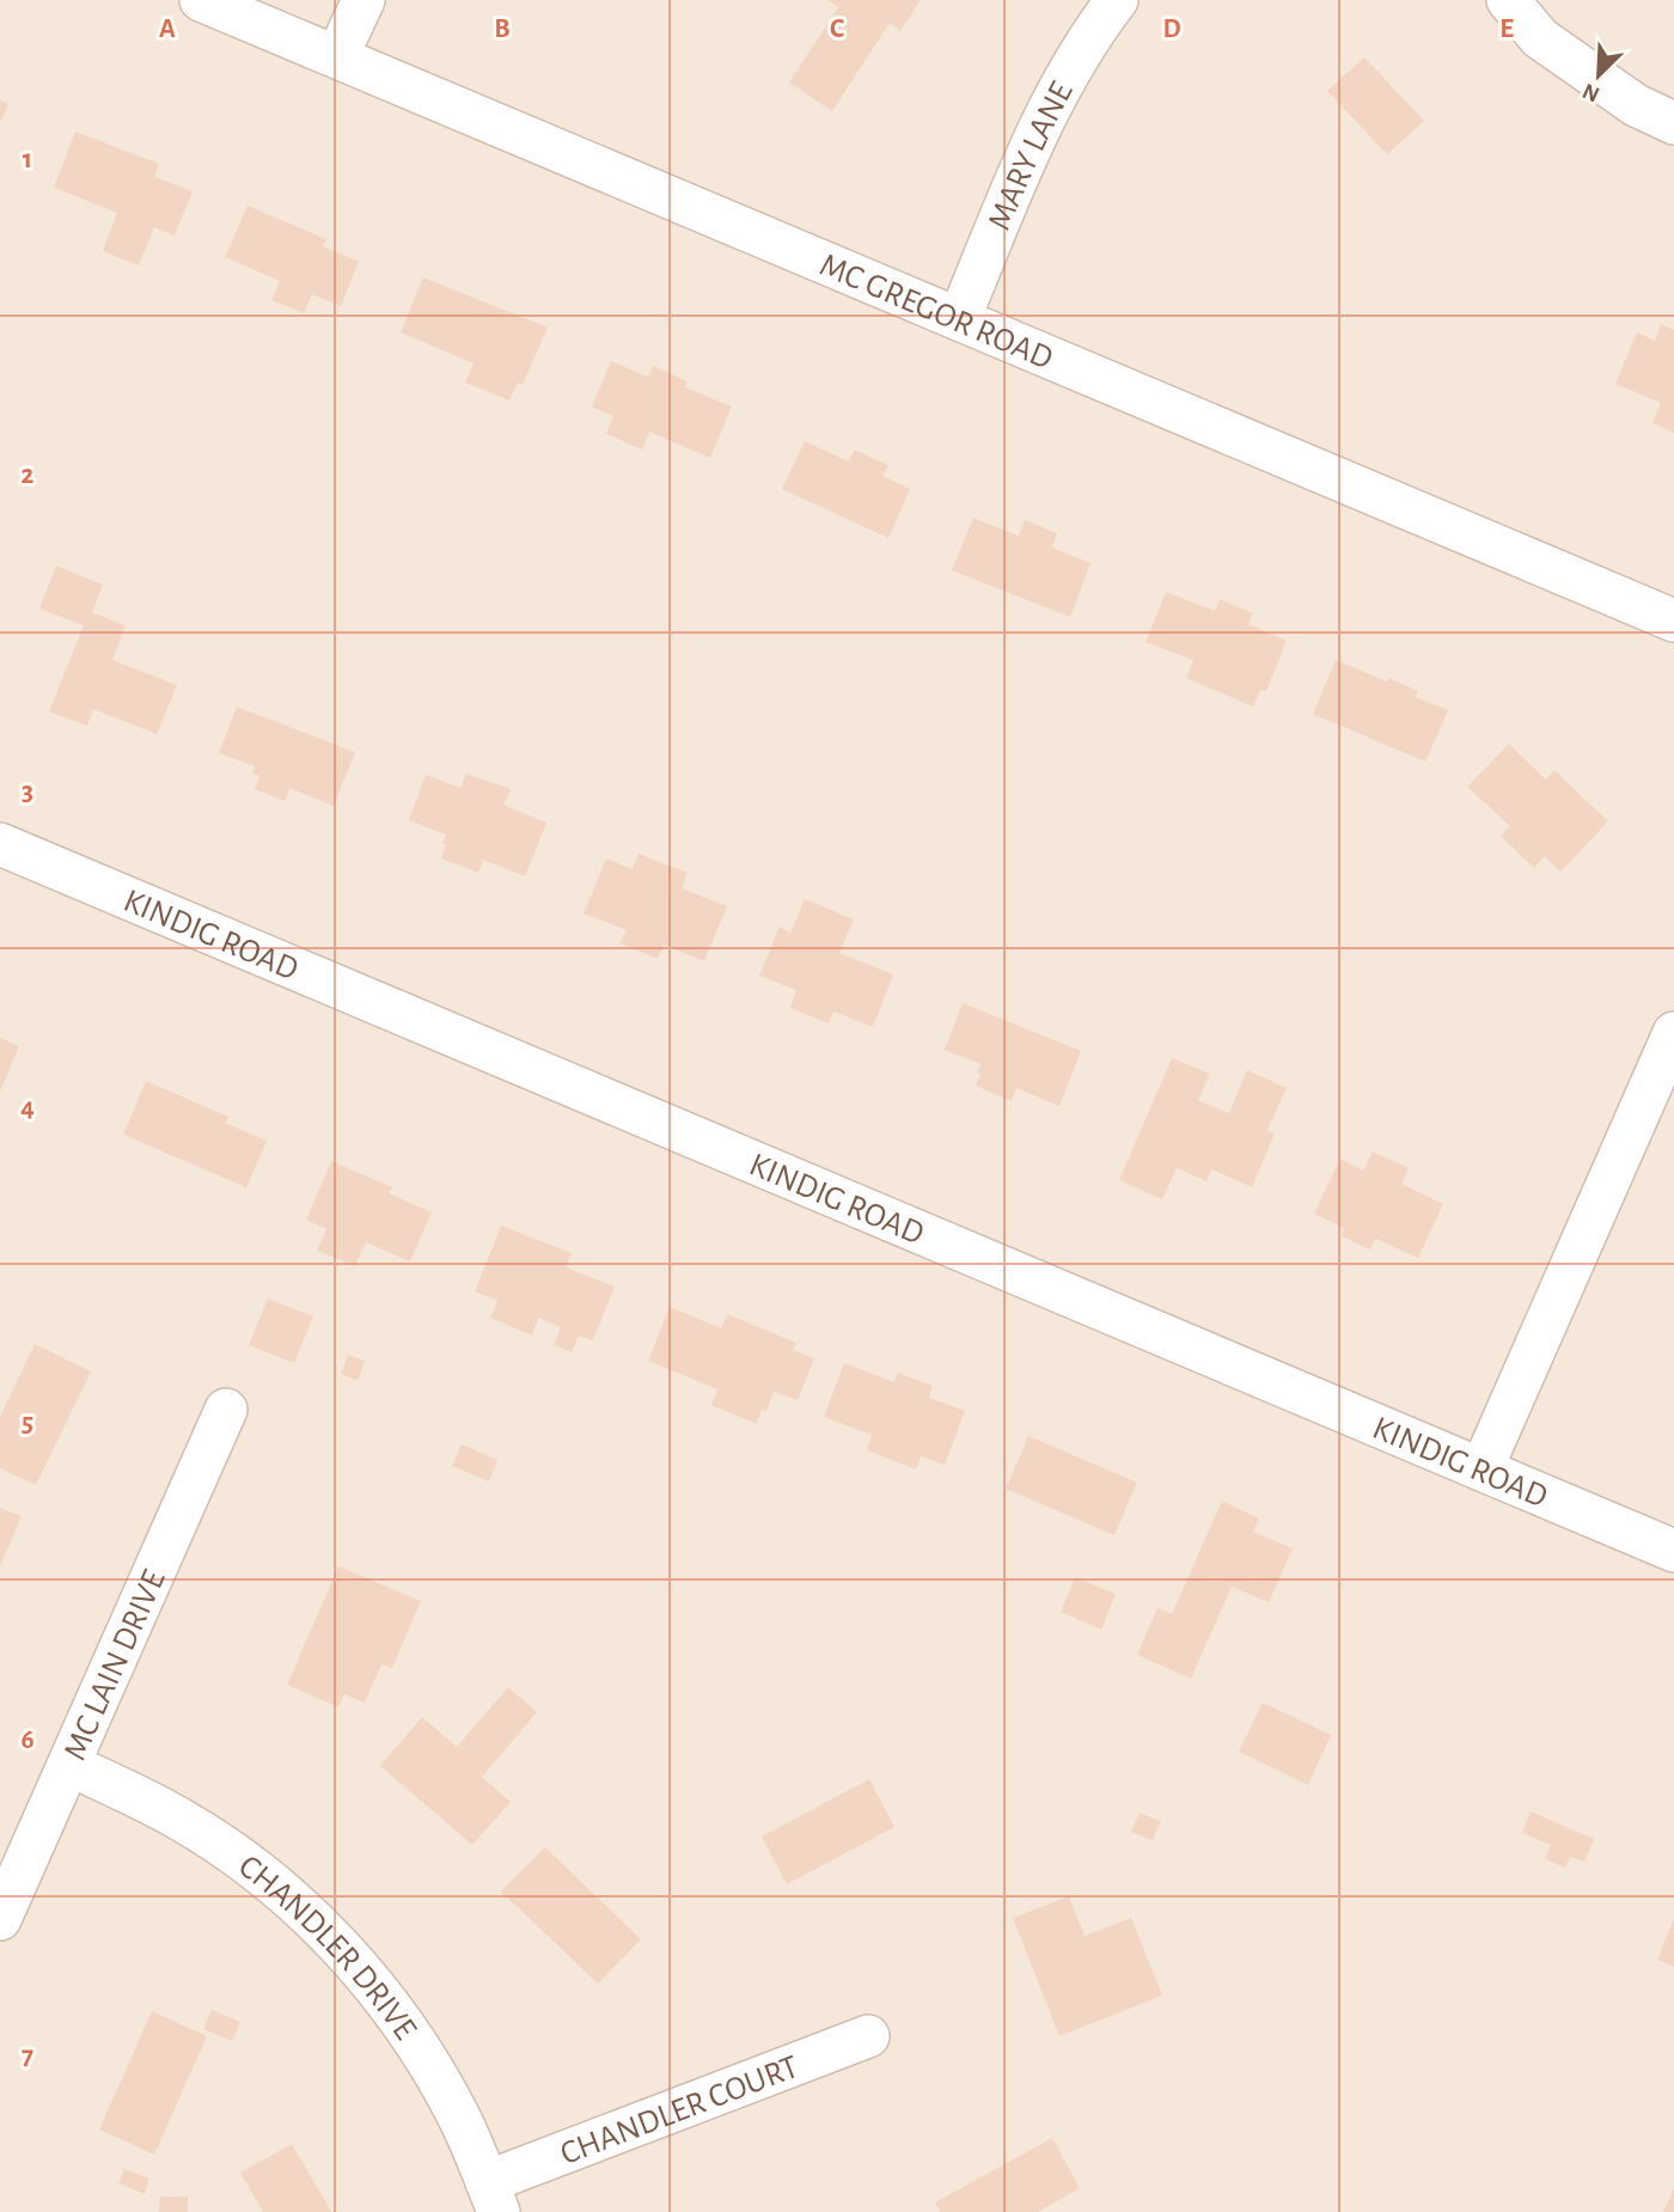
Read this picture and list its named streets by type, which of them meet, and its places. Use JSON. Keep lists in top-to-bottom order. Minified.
{"streets":{"street":["MARY LANE","MC GREGOR ROAD","KINDIG ROAD","MC LAIN DRIVE","CHANDLER DRIVE","CHANDLER COURT"]},"crossings":[["MARY LANE","MC GREGOR ROAD"],["MC LAIN DRIVE","CHANDLER DRIVE"],["CHANDLER DRIVE","CHANDLER COURT"]],"north":"bottom left","grid":{"columns":["A","B","C","D","E"],"rows":["1","2","3","4","5","6","7"]}}
